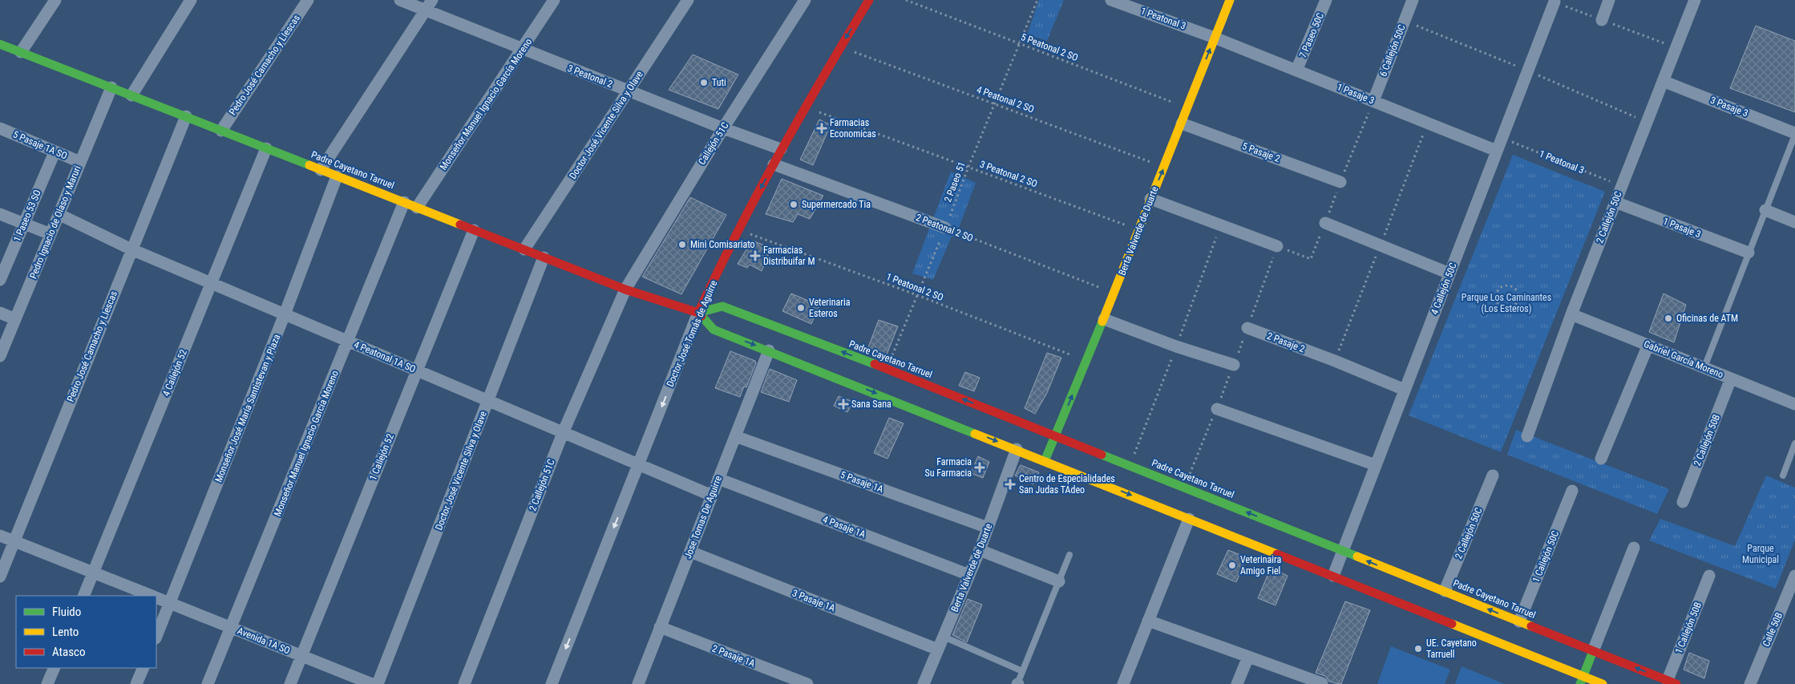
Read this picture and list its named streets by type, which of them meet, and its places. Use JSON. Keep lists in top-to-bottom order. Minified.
{"streets":{"street":["1 Peatonal 3","7 Paseo 50C","6 Callejón 50C","Pedro José Camacho y Llescas","3 Peatonal 2","1 Pasaje 3","Monseñor Manuel Ignacio García Moreno","3 Pasaje 3","Doctor José Vicente Silva y Olave","Callejón 51C","5 Pasaje 1A SO","5 Pasaje 2","Padre Cayetano Tarruel","1 Paseo 53 SO","2 Callejón 50C","Pedro Ignacio de Olaso y Maruri","2 Peatonal 2 SO","Berta Valverde de Duarte","4 Callejón 50C","Doctor José Tomás de Aguirre","2 Pasaje 2","4 Peatonal 1A SO","Gabriel García Moreno","4 Callejón 52","Monseñor José María Santistevan y Plaza","2 Callejón 50B","1 Callejón 52","5 Pasaje 1A","2 Callejón 51C","Jose Tomas De Aguirre","4 Pasaje 1A","1 Callejón 50C","3 Pasaje 1A","1 Callejón 50B","Calle 50B","Avenida 1A SO","2 Pasaje 1A"],"path":["5 Peatonal 2 SO","4 Peatonal 2 SO","3 Peatonal 2 SO","2 Paseo 51","1 Peatonal 2 SO"]},"crossings":[["1 Peatonal 3","1 Pasaje 3"],["1 Peatonal 3","2 Callejón 50C"],["1 Peatonal 3","Berta Valverde de Duarte"],["1 Peatonal 3","4 Callejón 50C"],["7 Paseo 50C","1 Pasaje 3"],["5 Peatonal 2 SO","2 Paseo 51"],["5 Peatonal 2 SO","Berta Valverde de Duarte"],["6 Callejón 50C","1 Pasaje 3"],["Pedro José Camacho y Llescas","Padre Cayetano Tarruel"],["Pedro José Camacho y Llescas","4 Peatonal 1A SO"],["Pedro José Camacho y Llescas","Avenida 1A SO"],["3 Peatonal 2","Monseñor Manuel Ignacio García Moreno"],["3 Peatonal 2","Doctor José Vicente Silva y Olave"],["3 Peatonal 2","Callejón 51C"],["3 Peatonal 2","Doctor José Tomás de Aguirre"],["1 Pasaje 3","2 Callejón 50C"],["1 Pasaje 3","Berta Valverde de Duarte"],["1 Pasaje 3","4 Callejón 50C"],["4 Peatonal 2 SO","2 Paseo 51"],["4 Peatonal 2 SO","Berta Valverde de Duarte"],["4 Peatonal 2 SO","Doctor José Tomás de Aguirre"],["Monseñor Manuel Ignacio García Moreno","Padre Cayetano Tarruel"],["Monseñor Manuel Ignacio García Moreno","4 Peatonal 1A SO"],["Monseñor Manuel Ignacio García Moreno","Avenida 1A SO"],["3 Pasaje 3","2 Callejón 50C"],["Doctor José Vicente Silva y Olave","Padre Cayetano Tarruel"],["Doctor José Vicente Silva y Olave","4 Peatonal 1A SO"],["Callejón 51C","Padre Cayetano Tarruel"],["Callejón 51C","2 Callejón 51C"],["5 Pasaje 1A SO","1 Paseo 53 SO"],["5 Pasaje 1A SO","Pedro Ignacio de Olaso y Maruri"],["5 Pasaje 2","Berta Valverde de Duarte"],["Padre Cayetano Tarruel","2 Paseo 51"],["Padre Cayetano Tarruel","2 Callejón 50C"],["Padre Cayetano Tarruel","Pedro Ignacio de Olaso y Maruri"],["Padre Cayetano Tarruel","Berta Valverde de Duarte"],["Padre Cayetano Tarruel","4 Callejón 50C"],["Padre Cayetano Tarruel","Doctor José Tomás de Aguirre"],["Padre Cayetano Tarruel","4 Callejón 52"],["Padre Cayetano Tarruel","Monseñor José María Santistevan y Plaza"],["Padre Cayetano Tarruel","1 Callejón 52"],["Padre Cayetano Tarruel","2 Callejón 51C"],["Padre Cayetano Tarruel","Jose Tomas De Aguirre"],["Padre Cayetano Tarruel","1 Callejón 50C"],["Padre Cayetano Tarruel","1 Callejón 50B"],["3 Peatonal 2 SO","2 Paseo 51"],["3 Peatonal 2 SO","Berta Valverde de Duarte"],["3 Peatonal 2 SO","Doctor José Tomás de Aguirre"],["2 Paseo 51","2 Peatonal 2 SO"],["2 Paseo 51","1 Peatonal 2 SO"],["2 Callejón 50C","Gabriel García Moreno"],["Pedro Ignacio de Olaso y Maruri","4 Peatonal 1A SO"],["2 Peatonal 2 SO","Berta Valverde de Duarte"],["2 Peatonal 2 SO","Doctor José Tomás de Aguirre"],["Berta Valverde de Duarte","1 Peatonal 2 SO"],["Berta Valverde de Duarte","5 Pasaje 1A"],["Berta Valverde de Duarte","4 Pasaje 1A"],["Berta Valverde de Duarte","3 Pasaje 1A"],["1 Peatonal 2 SO","Doctor José Tomás de Aguirre"],["4 Callejón 50C","2 Pasaje 2"],["Doctor José Tomás de Aguirre","4 Peatonal 1A SO"],["4 Peatonal 1A SO","4 Callejón 52"],["4 Peatonal 1A SO","Monseñor José María Santistevan y Plaza"],["4 Peatonal 1A SO","1 Callejón 52"],["4 Peatonal 1A SO","2 Callejón 51C"],["4 Peatonal 1A SO","Jose Tomas De Aguirre"],["Gabriel García Moreno","2 Callejón 50B"],["4 Callejón 52","Avenida 1A SO"],["Monseñor José María Santistevan y Plaza","Avenida 1A SO"],["1 Callejón 52","Avenida 1A SO"],["5 Pasaje 1A","Jose Tomas De Aguirre"],["Jose Tomas De Aguirre","4 Pasaje 1A"],["Jose Tomas De Aguirre","3 Pasaje 1A"],["Jose Tomas De Aguirre","2 Pasaje 1A"]],"one_way":["Doctor José Tomás de Aguirre"],"parks":["Parque Los Caminantes (Los Esteros)","Parque Municipal"],"places":{"other":["Tuti","Supermercado Tia","Mini Comisariato","Veterinaria Esteros","Oficinas de ATM","Veterinaira Amigo Fiel","UE. Cayetano Tarruell"],"health":["Farmacias Economicas","Farmacias Distribuifar M","Sana Sana","Farmacia Su Farmacia","Centro de Especialidades San Judas TAdeo"]},"legend":["Fluido","Lento","Atasco"]}
